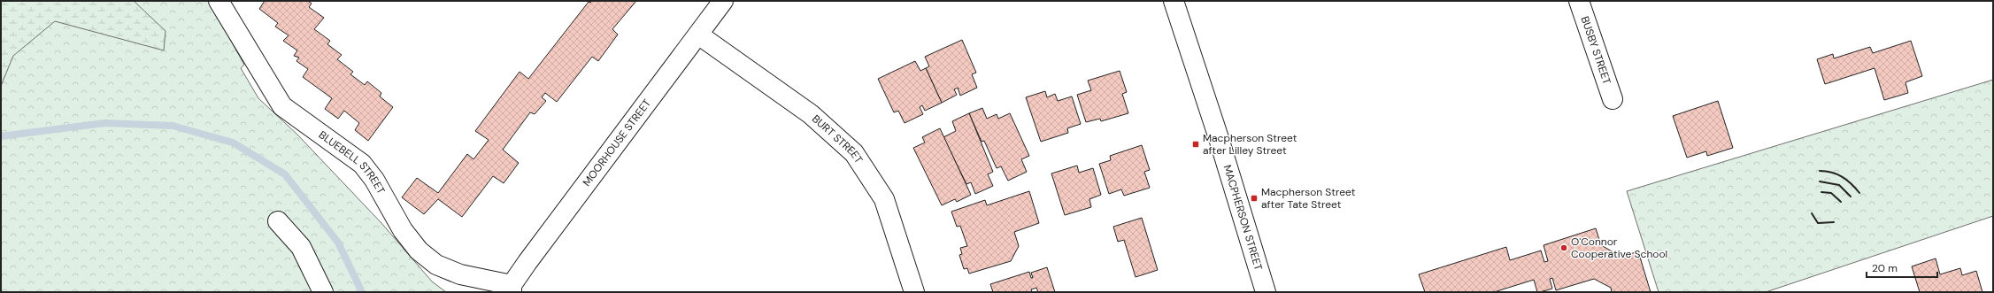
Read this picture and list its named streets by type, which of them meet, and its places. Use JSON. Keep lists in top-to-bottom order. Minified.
{"streets":{"street":["BUSBY STREET","BURT STREET","MOORHOUSE STREET","BLUEBELL STREET","MACPHERSON STREET"]},"crossings":[["BURT STREET","MOORHOUSE STREET"],["MOORHOUSE STREET","BLUEBELL STREET"]],"places":{"transit":["Macpherson Street after Lilley Street","Macpherson Street after Tate Street"],"other":["O'Connor Cooperative School"]},"scale_bar":"20 m"}
